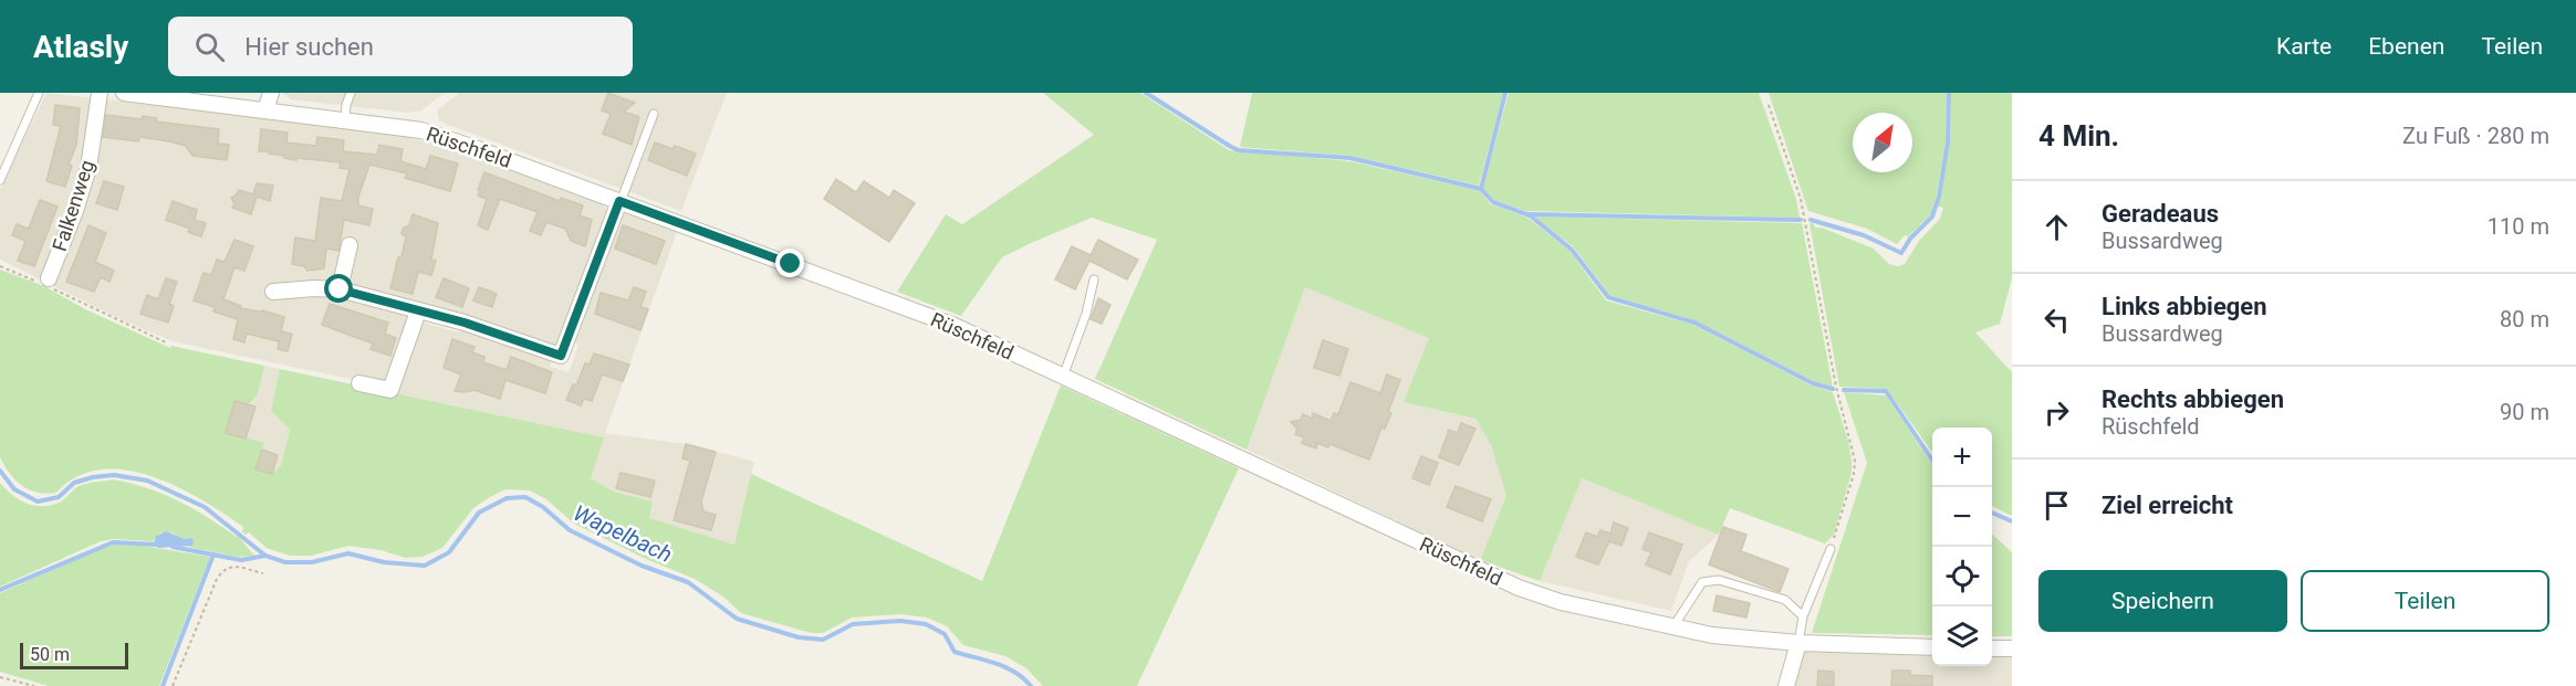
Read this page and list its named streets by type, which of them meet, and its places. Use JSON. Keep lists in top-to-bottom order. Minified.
{"streets":{"street":["Rüschfeld","Falkenweg"]},"water":["Wapelbach"],"scale_bar":"50 m","north":"top right","page":{"header":"Atlasly","search":"Hier suchen","nav":["Karte","Ebenen","Teilen"],"heading":["4 Min.","Zu Fuß · 280 m"],"list":[["Geradeaus","Bussardweg","110 m"],["Links abbiegen","Bussardweg","80 m"],["Rechts abbiegen","Rüschfeld","90 m"],"Ziel erreicht"],"map_buttons":["+","−"],"buttons":["Speichern","Teilen"],"scale":"50 m"}}
